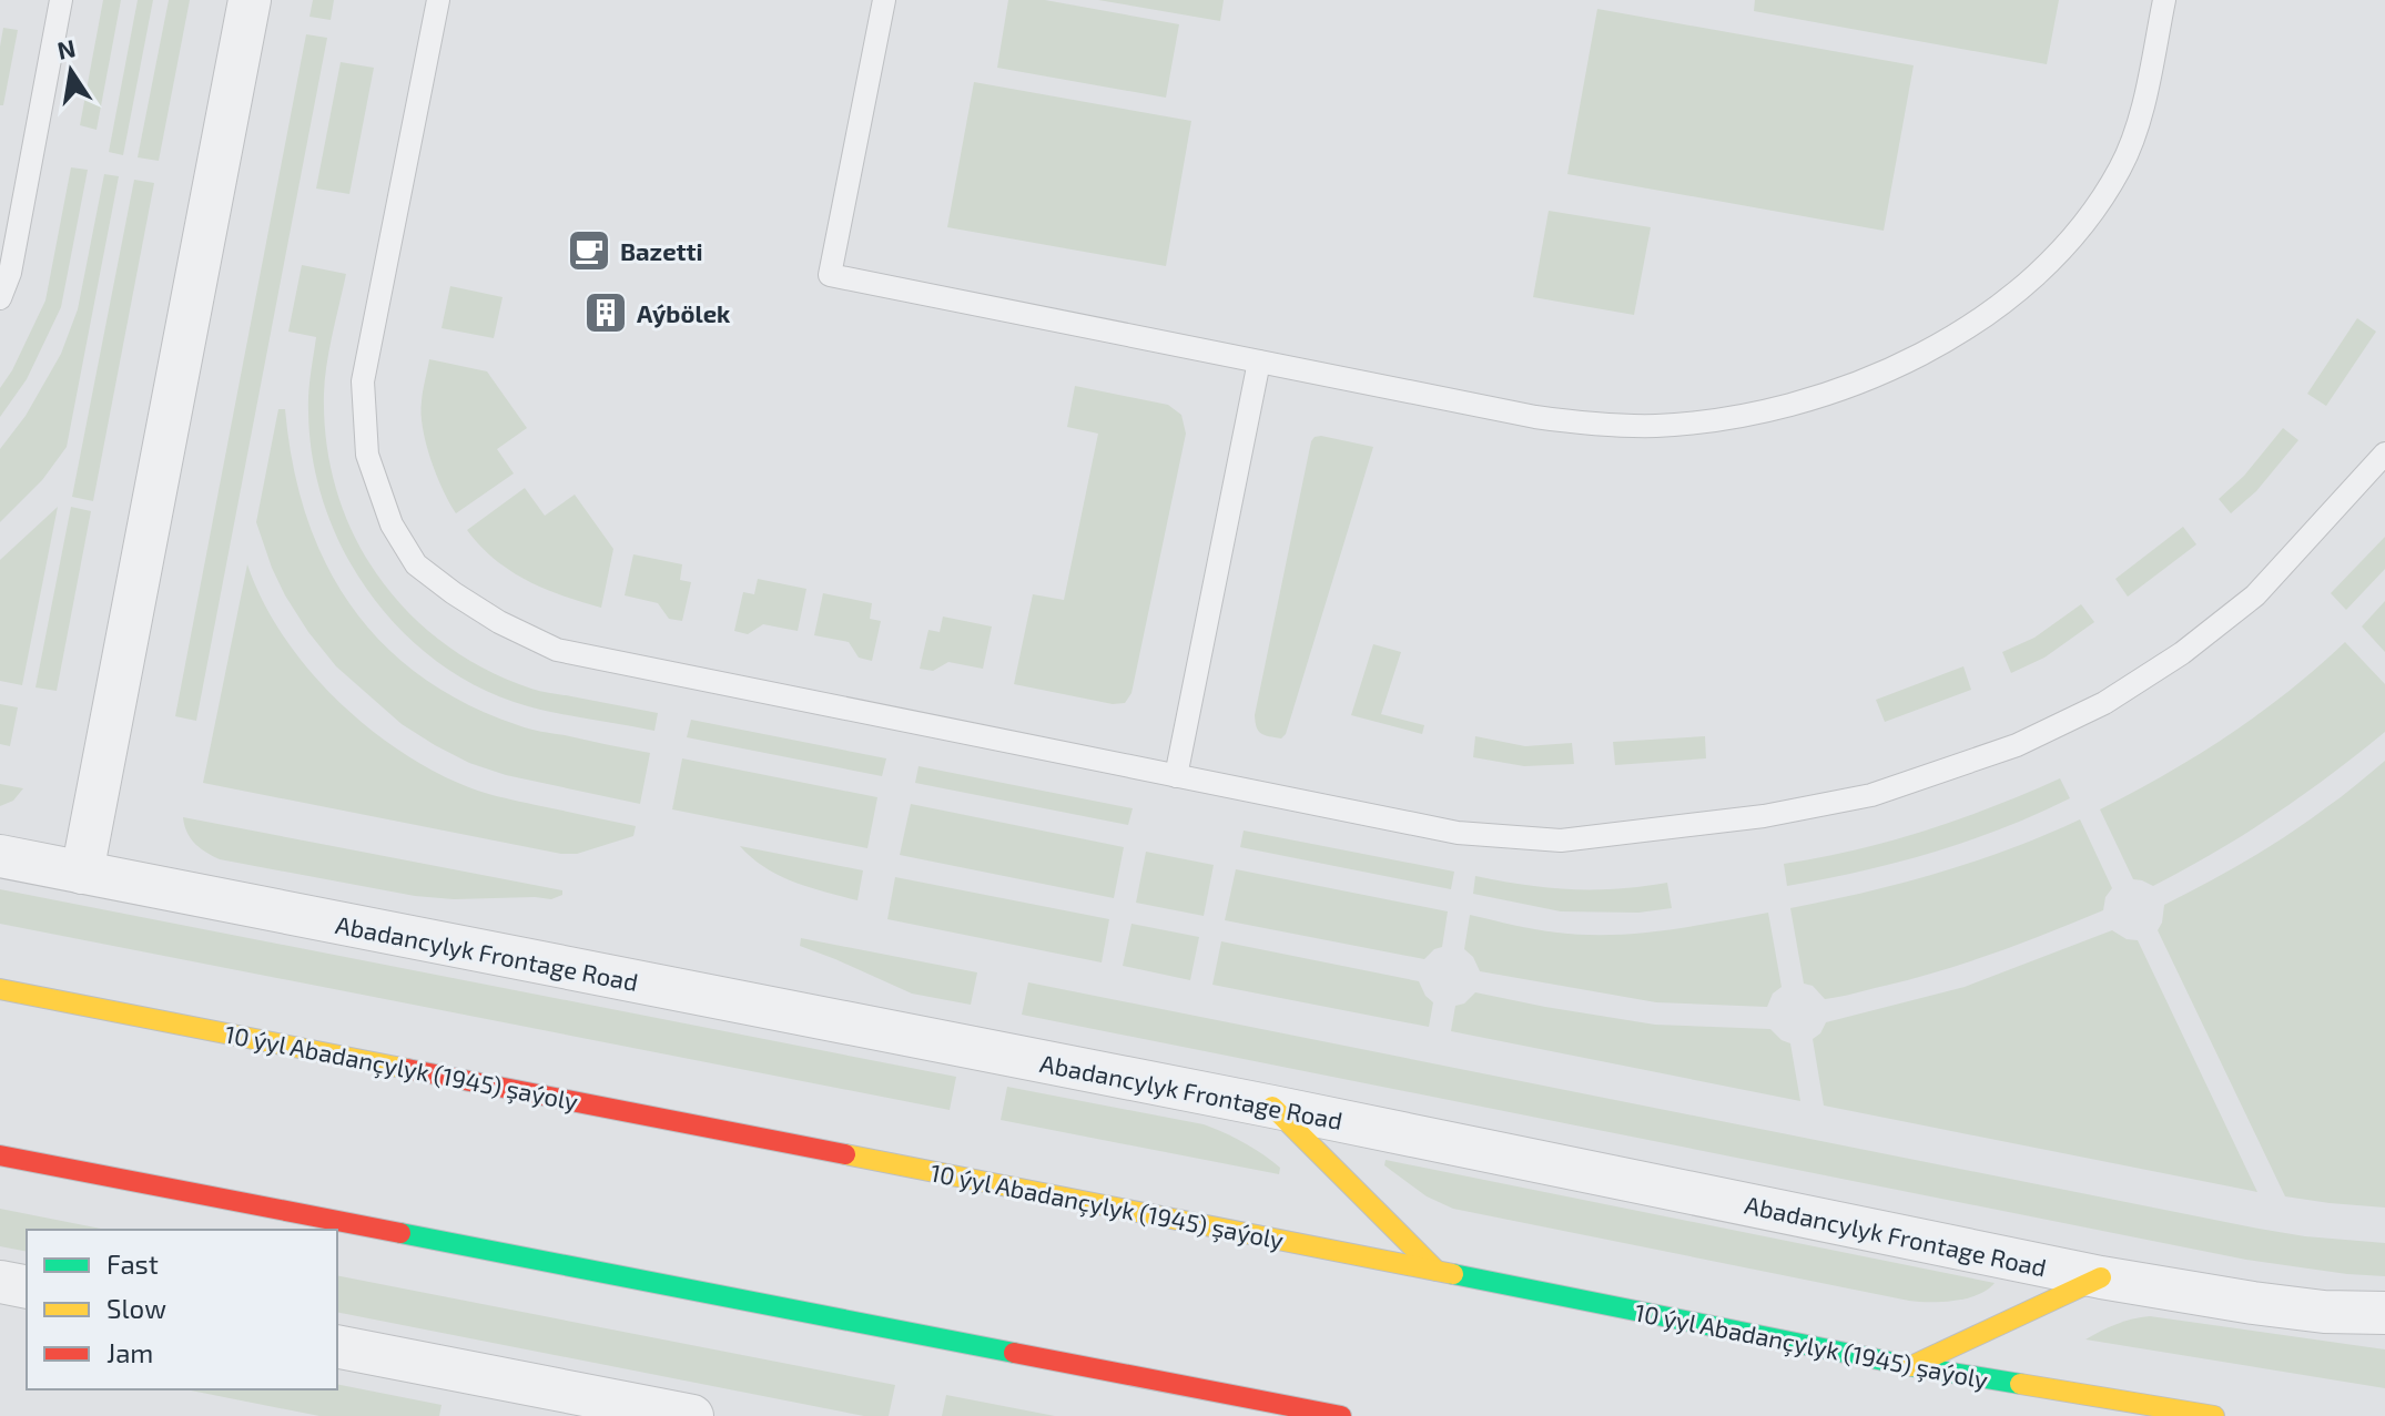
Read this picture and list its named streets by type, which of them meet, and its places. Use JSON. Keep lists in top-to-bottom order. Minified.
{"streets":{"main road":["10 ýyl Abadançylyk (1945) şaýoly"],"street":["Abadancylyk Frontage Road"]},"places":{"cafe":["Bazetti"],"building":["Aýbölek"]},"legend":["Fast","Slow","Jam"],"north":"top"}
